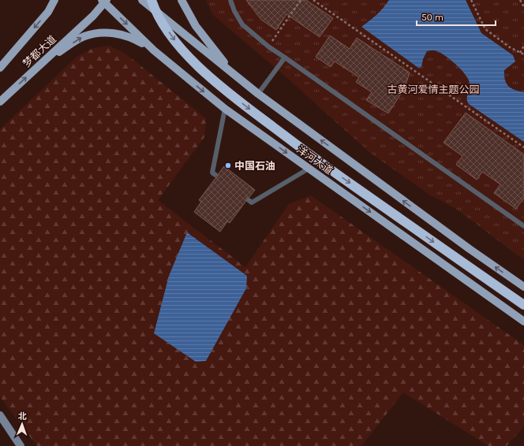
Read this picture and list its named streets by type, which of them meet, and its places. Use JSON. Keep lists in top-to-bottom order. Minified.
{"streets":{"main road":["梦都大道","洋河大道"]},"crossings":[["梦都大道","洋河大道"]],"parks":["古黄河爱情主题公园"],"places":["中国石油"],"scale_bar":"50 m","north":"top"}
